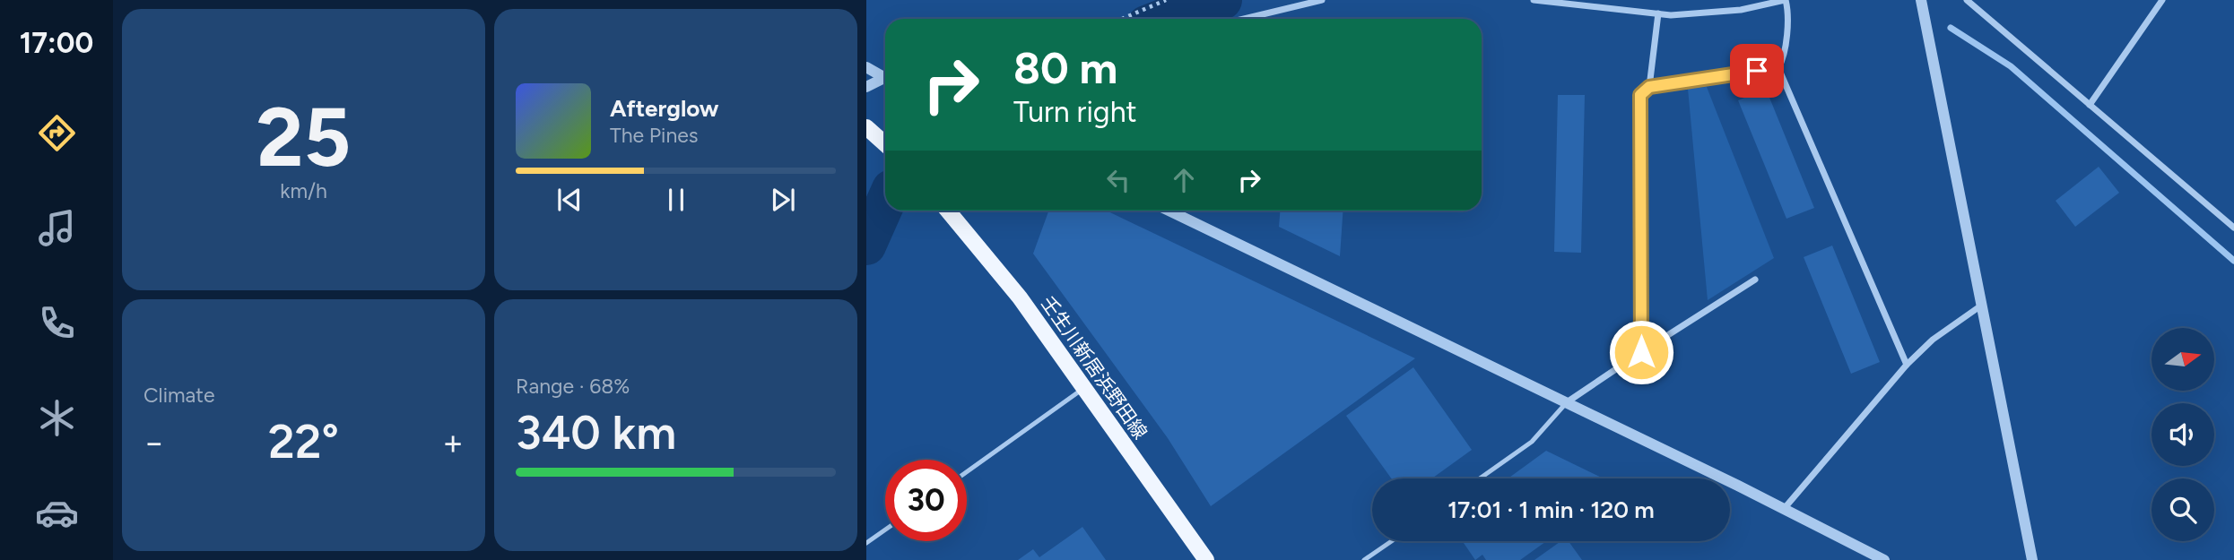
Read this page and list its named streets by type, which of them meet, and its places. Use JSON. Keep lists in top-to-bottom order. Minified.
{"streets":{"main road":["壬生川新居浜野田線"]},"north":"right","page":{"tabs":"17:00","tile":[["25","km/h"],"Climate",["Range · 68%","340 km"]],"turn":["80 m","Turn right"],"song":["Afterglow","The Pines"],"heat":["−","22°","+"],"limit":"30","trip":"17:01 · 1 min · 120 m"}}
